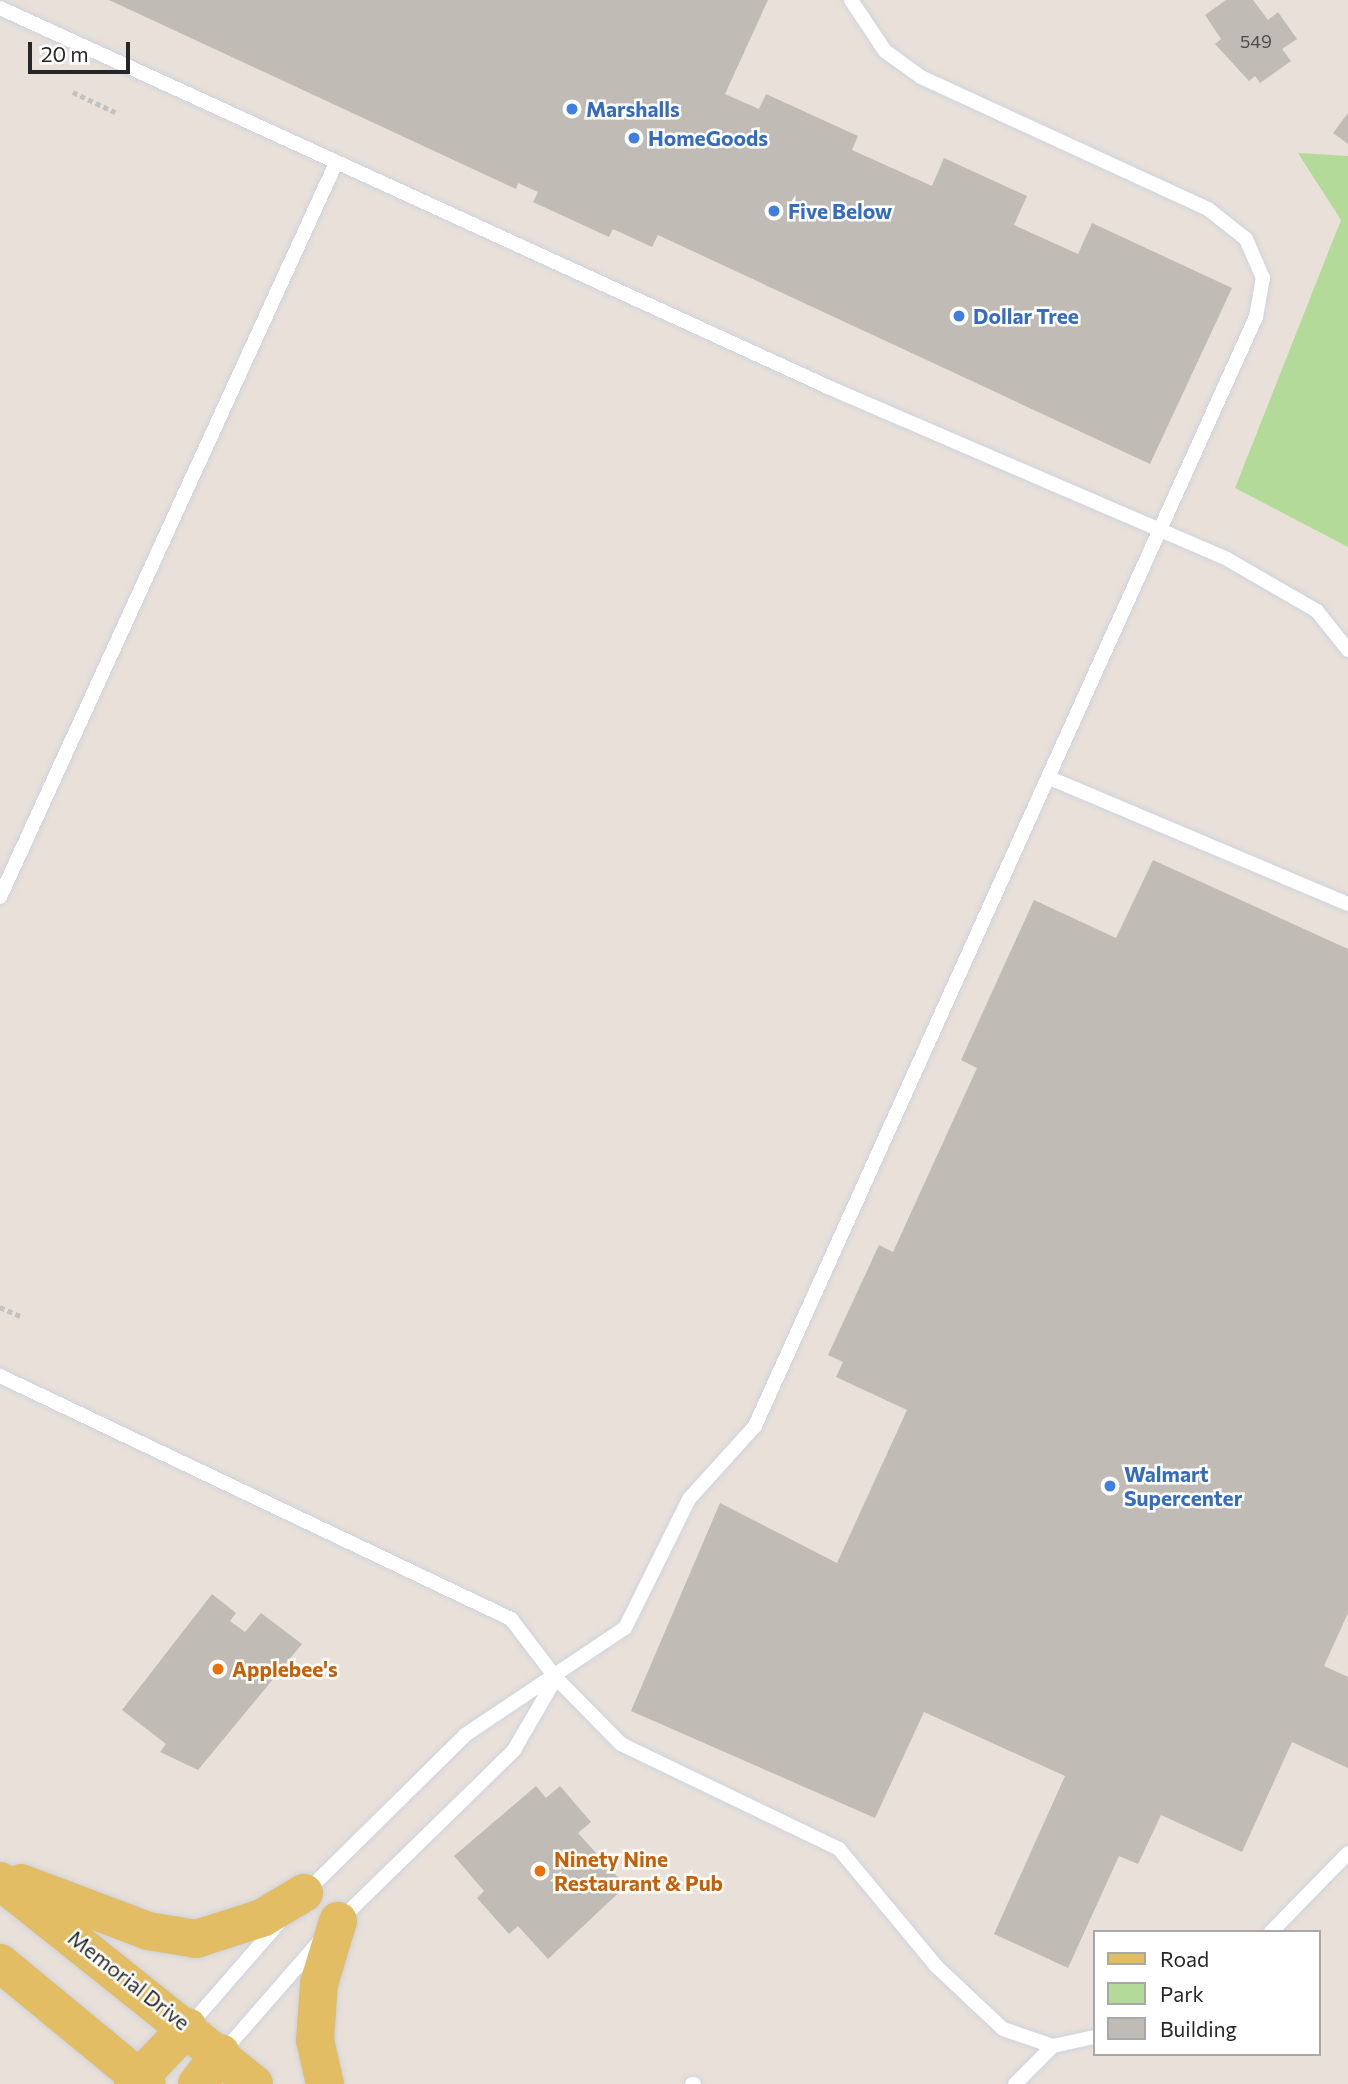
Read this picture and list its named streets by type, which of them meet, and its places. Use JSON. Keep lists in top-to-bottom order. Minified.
{"streets":{"main road":["Memorial Drive"]},"places":["Marshalls","HomeGoods","Five Below","Dollar Tree","Walmart Supercenter","Applebee's","Ninety Nine Restaurant & Pub"],"house_numbers":["549"],"legend":["Road","Park","Building"],"scale_bar":"20 m"}
